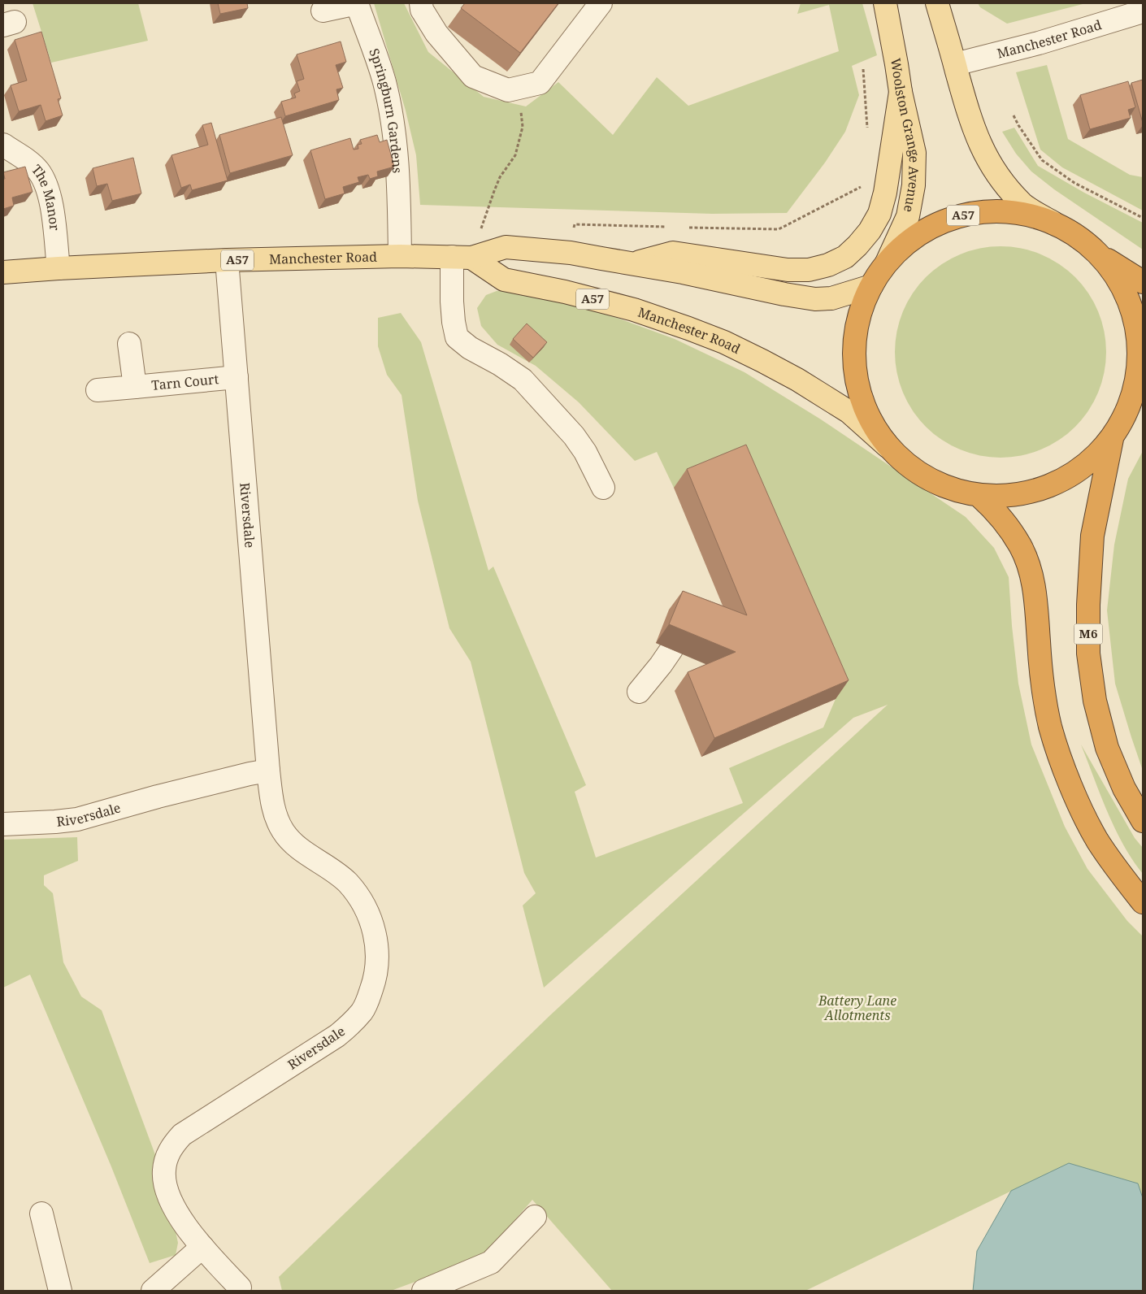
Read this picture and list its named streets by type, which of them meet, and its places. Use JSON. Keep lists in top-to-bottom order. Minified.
{"streets":{"highway":["A57","M6"],"main road":["Manchester Road","Woolston Grange Avenue"],"street":["Springburn Gardens","The Manor","Tarn Court","Riversdale"]},"crossings":[["Manchester Road","Springburn Gardens"],["Manchester Road","The Manor"],["Manchester Road","A57"],["Manchester Road","Riversdale"],["Woolston Grange Avenue","A57"],["A57","M6"],["Tarn Court","Riversdale"]],"parks":["Battery Lane Allotments"]}
